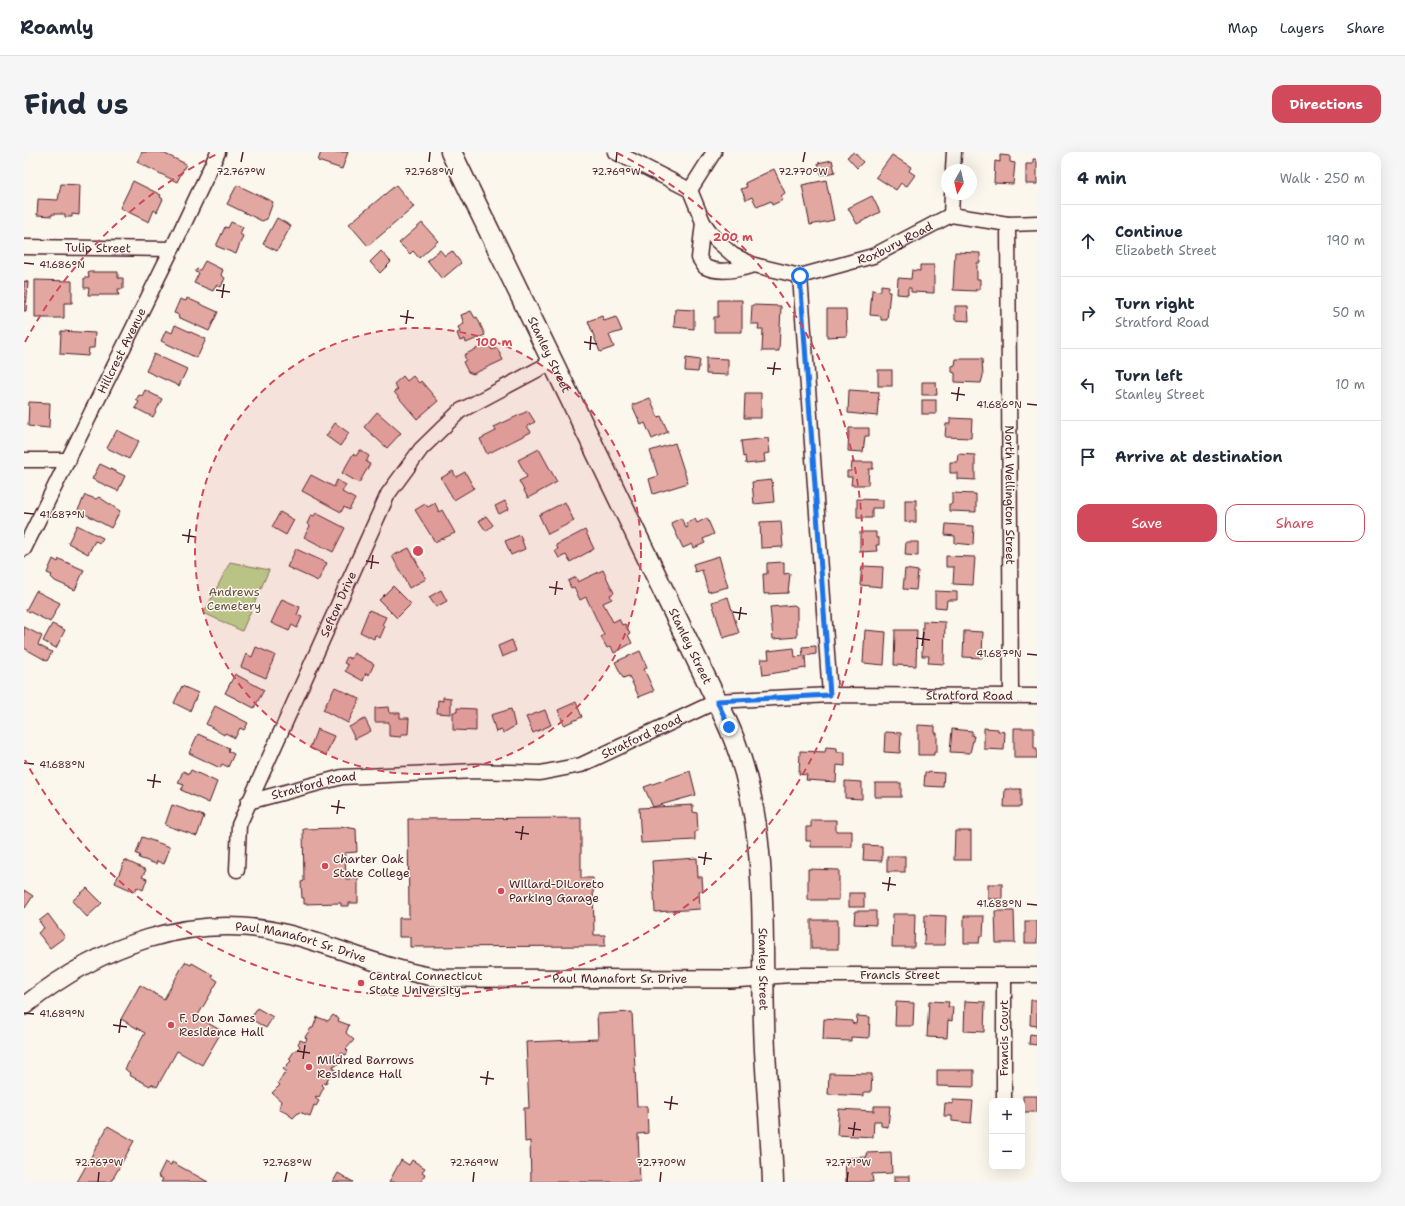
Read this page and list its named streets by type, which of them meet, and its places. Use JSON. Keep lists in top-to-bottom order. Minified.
{"streets":{"main road":["Stanley Street"],"street":["Roxbury Road","Tulip Street","Hillcrest Avenue","North Wellington Street","Sefton Drive","Stratford Road","Paul Manafort Sr. Drive","Francis Street","Francis Court"]},"crossings":[["Tulip Street","Hillcrest Avenue"],["Stanley Street","Sefton Drive"],["Stanley Street","Stratford Road"],["Stanley Street","Paul Manafort Sr. Drive"],["Stanley Street","Francis Street"],["North Wellington Street","Stratford Road"],["Sefton Drive","Stratford Road"],["Paul Manafort Sr. Drive","Francis Street"],["Francis Street","Francis Court"]],"parks":["Andrews Cemetery"],"places":["Charter Oak State College","Willard-DiLoreto Parking Garage","Central Connecticut State University","F. Don James Residence Hall","Mildred Barrows Residence Hall"],"north":"bottom","page":{"header":"Roamly","nav":["Map","Layers","Share"],"title":"Find us","buttons":["Directions",["Save","Share"]],"heading":["4 min","Walk · 250 m"],"list":[["Continue","Elizabeth Street","190 m"],["Turn right","Stratford Road","50 m"],["Turn left","Stanley Street","10 m"],"Arrive at destination"],"map_buttons":["+","−"]},"coordinates":["72.767°W","72.768°W","72.769°W","72.770°W","41.686°N","41.687°N","41.688°N","41.689°N","72.771°W"],"rings":["200 m","100 m"]}
